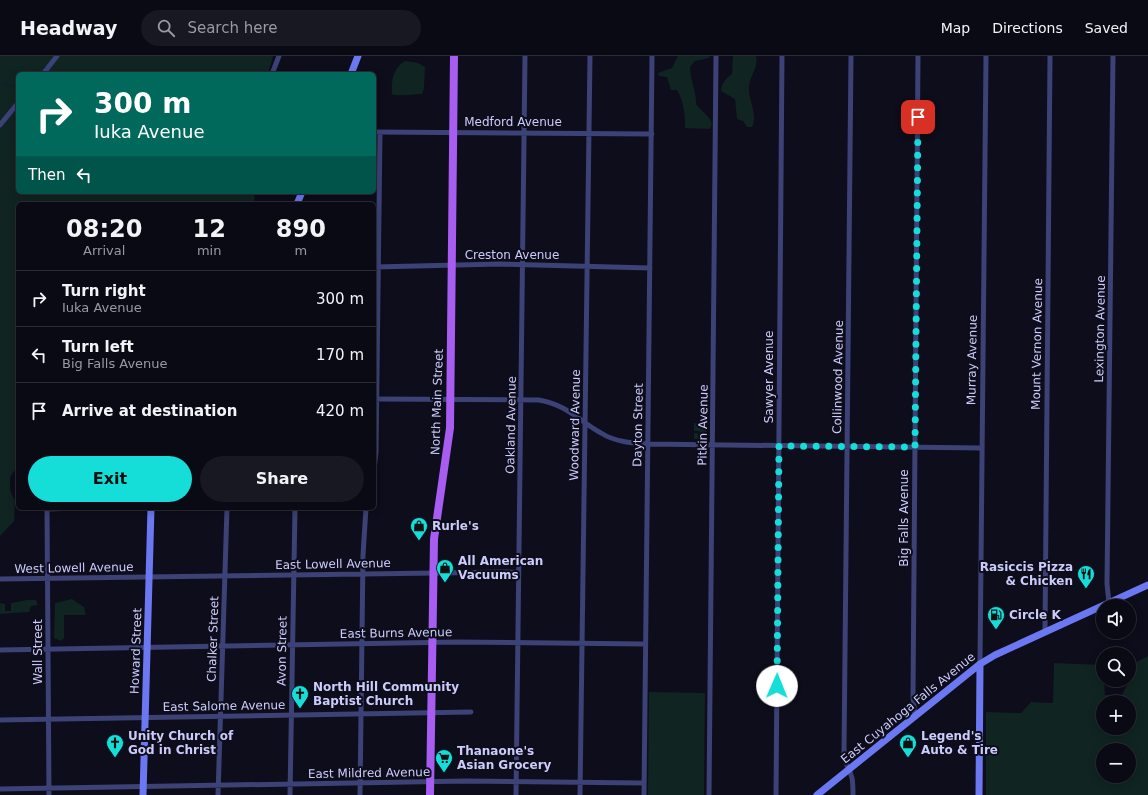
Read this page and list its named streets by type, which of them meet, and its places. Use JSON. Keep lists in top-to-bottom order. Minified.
{"streets":{"main road":["North Main Street"],"street":["Medford Avenue","Creston Avenue","Lexington Avenue","Mount Vernon Avenue","Murray Avenue","Sawyer Avenue","Collinwood Avenue","Oakland Avenue","Woodward Avenue","Dayton Street","Pitkin Avenue","Big Falls Avenue","East Lowell Avenue","West Lowell Avenue","East Burns Avenue","Chalker Street","Howard Street","Avon Street","Wall Street","East Salome Avenue","East Cuyahoga Falls Avenue","East Mildred Avenue"]},"crossings":[["Medford Avenue","North Main Street"],["Medford Avenue","Oakland Avenue"],["Medford Avenue","Woodward Avenue"],["Medford Avenue","Dayton Street"],["Creston Avenue","North Main Street"],["Creston Avenue","Oakland Avenue"],["Creston Avenue","Woodward Avenue"],["Creston Avenue","Dayton Street"],["Mount Vernon Avenue","East Cuyahoga Falls Avenue"],["Murray Avenue","East Cuyahoga Falls Avenue"],["Collinwood Avenue","East Cuyahoga Falls Avenue"],["North Main Street","East Lowell Avenue"],["North Main Street","East Burns Avenue"],["North Main Street","East Salome Avenue"],["North Main Street","East Mildred Avenue"],["Oakland Avenue","East Lowell Avenue"],["Oakland Avenue","East Burns Avenue"],["Oakland Avenue","East Mildred Avenue"],["Woodward Avenue","East Burns Avenue"],["Woodward Avenue","East Mildred Avenue"],["Dayton Street","East Burns Avenue"],["Dayton Street","East Mildred Avenue"],["Big Falls Avenue","East Cuyahoga Falls Avenue"],["East Lowell Avenue","West Lowell Avenue"],["East Lowell Avenue","Chalker Street"],["East Lowell Avenue","Howard Street"],["East Lowell Avenue","Avon Street"],["West Lowell Avenue","Howard Street"],["West Lowell Avenue","Wall Street"],["East Burns Avenue","Chalker Street"],["East Burns Avenue","Howard Street"],["East Burns Avenue","Avon Street"],["East Burns Avenue","Wall Street"],["Chalker Street","East Salome Avenue"],["Chalker Street","East Mildred Avenue"],["Howard Street","East Salome Avenue"],["Howard Street","East Mildred Avenue"],["Avon Street","East Salome Avenue"],["Avon Street","East Mildred Avenue"],["Wall Street","East Salome Avenue"],["Wall Street","East Mildred Avenue"]],"places":{"shop":["Rurle's","All American Vacuums","Legend's Auto & Tire"],"restaurant":["Rasiccis Pizza & Chicken"],"fuel station":["Circle K"],"church":["North Hill Community Baptist Church","Unity Church of God in Christ"],"supermarket":["Thanaone's Asian Grocery"]},"page":{"header":"Headway","search":"Search here","nav":["Map","Directions","Saved"],"turn":["300 m","Iuka Avenue"],"then":"Then","eta":["08:20","Arrival","12","min","890","m"],"list":[{"name":"Turn right","note":"Iuka Avenue","value":"300 m"},{"name":"Turn left","note":"Big Falls Avenue","value":"170 m"},{"name":"Arrive at destination","value":"420 m"}],"buttons":["Exit","Share"],"map_buttons":["+","−"]}}
